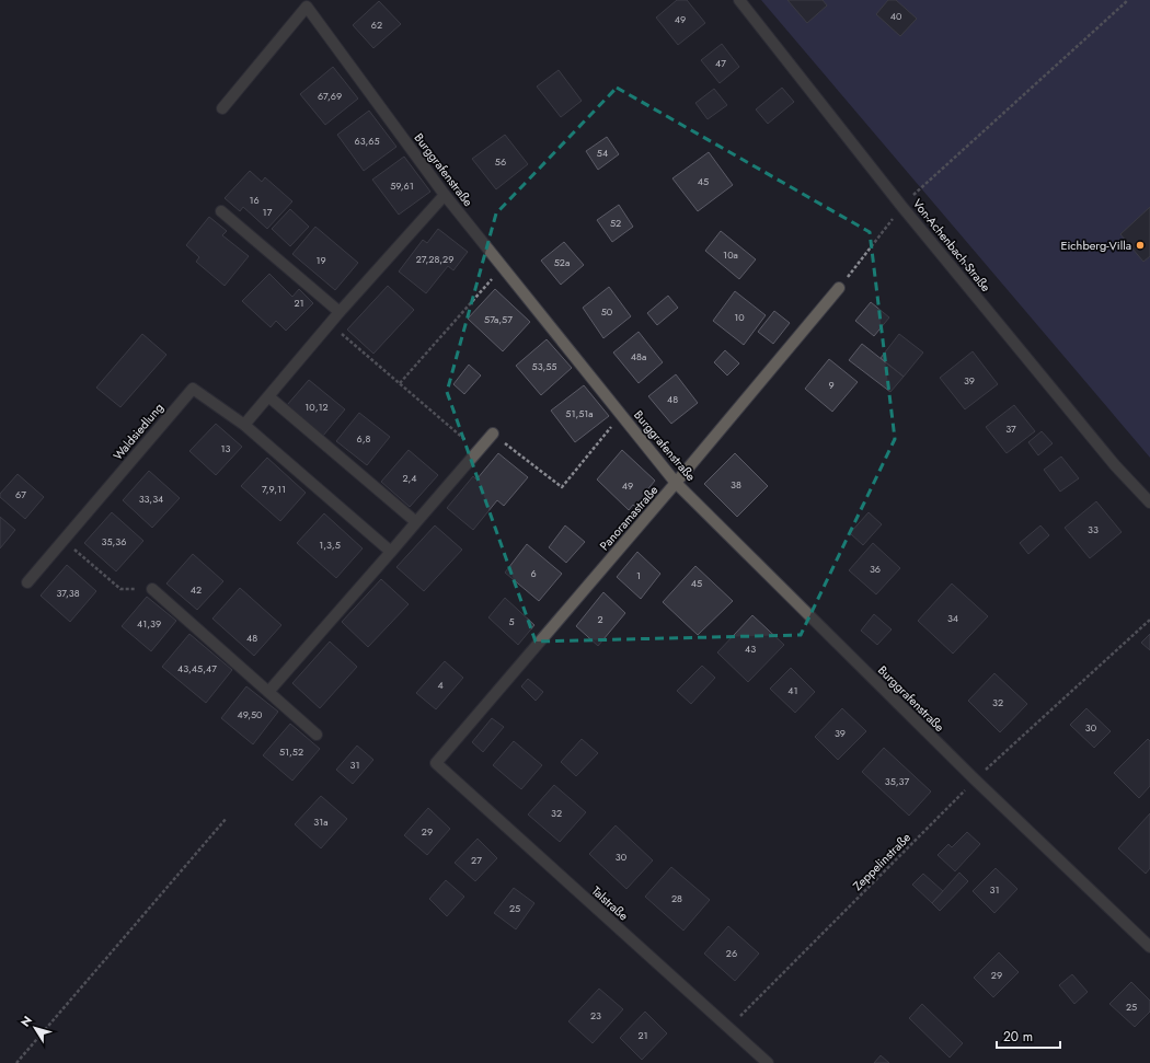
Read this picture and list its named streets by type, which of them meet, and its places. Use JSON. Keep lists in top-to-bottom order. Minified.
{"streets":{"street":["Burggrafenstraße","Von-Achenbach-Straße","Waldsiedlung","Panoramastraße","Talstraße"],"path":["Zeppelinstraße"]},"crossings":[["Burggrafenstraße","Panoramastraße"],["Burggrafenstraße","Zeppelinstraße"],["Panoramastraße","Talstraße"],["Zeppelinstraße","Talstraße"]],"places":["Eichberg-Villa"],"house_numbers":["40","49","62","47","67,69","63,65","54","56","45","59,61","16","17","52","10a","27,28,29","19","52a","21","50","10","57a,57","48a","53,55","39","9","48","10,12","51,51a","37","6,8","13","2,4","38","49","7,9,11","67","33,34","33","35,36","1,3,5","36","6","1","45","42","37,38","34","2","5","41,39","48","43","43,45,47","4","41","32","49,50","30","39","51,52","31","35,37","32","31a","29","30","27","31","28","25","26","29","25","23","21"],"scale_bar":"20 m","north":"top left"}
